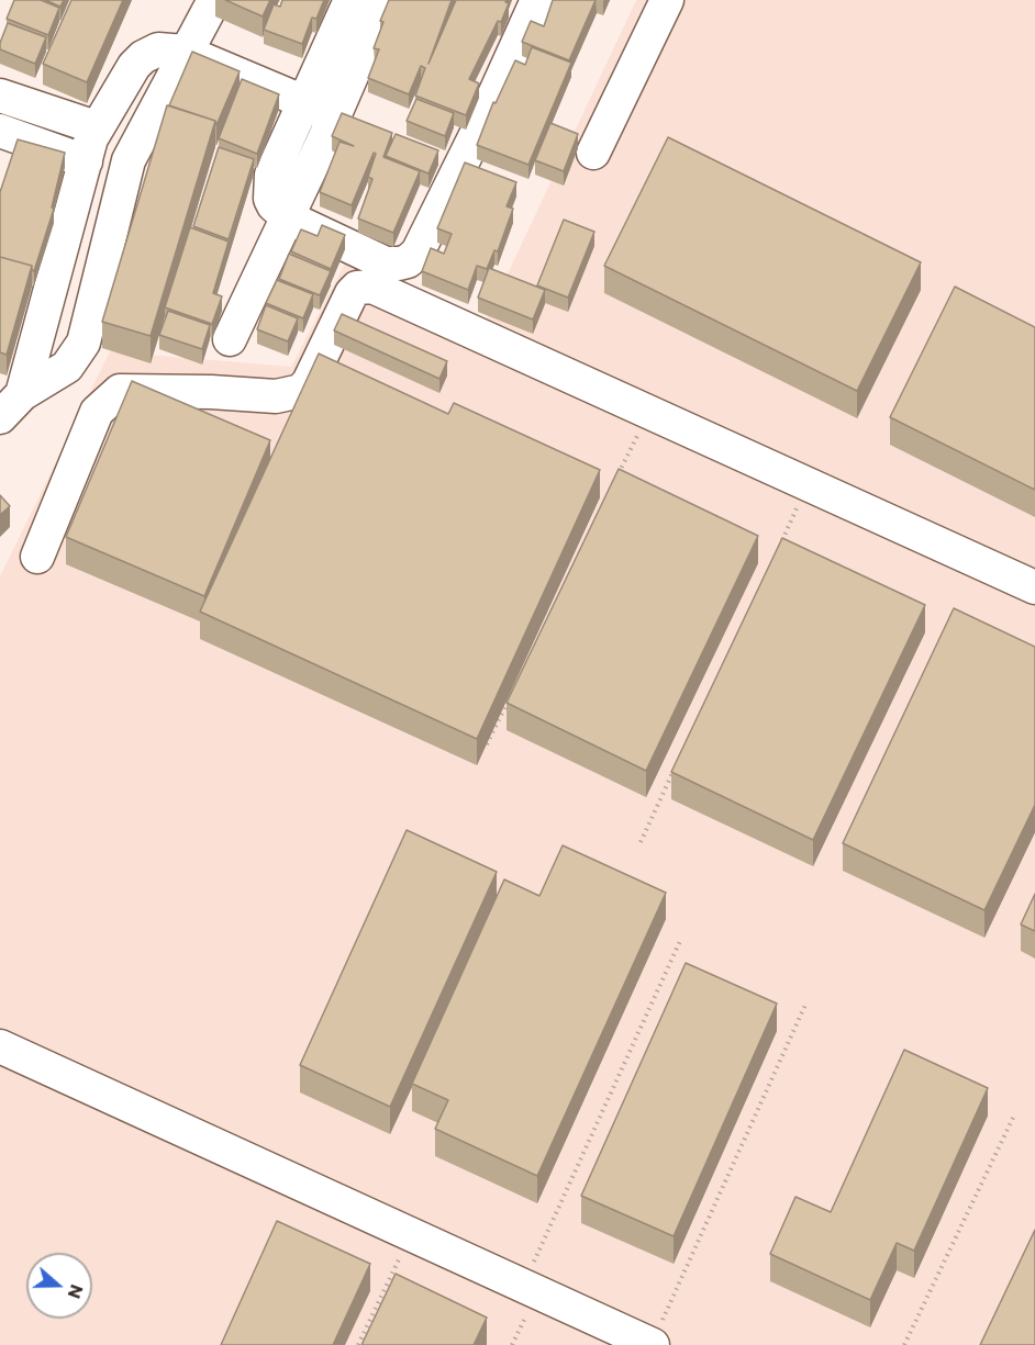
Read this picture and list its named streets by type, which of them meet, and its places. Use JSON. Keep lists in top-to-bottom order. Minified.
{"north":"right"}
